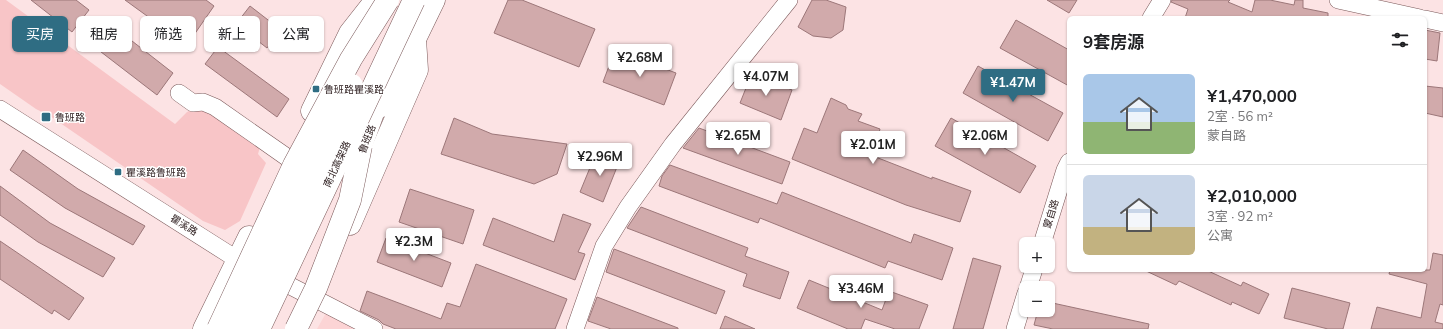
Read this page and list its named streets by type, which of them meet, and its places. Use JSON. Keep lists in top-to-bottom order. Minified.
{"streets":{"main road":["鲁班路","南北高架路"],"street":["蒙自路","瞿溪路"]},"crossings":[["鲁班路","瞿溪路"]],"places":{"transit":["鲁班路瞿溪路","鲁班路","瞿溪路鲁班路"]},"page":{"chip":["买房","租房","筛选","新上","公寓"],"heading":"9套房源","price":["¥2.68M","¥4.07M","¥1.47M","¥2.65M","¥2.06M","¥2.01M","¥2.96M","¥2.3M","¥3.46M"],"list":[{"name":"¥1,470,000","note":"2室 · 56 m² · 蒙自路"},{"name":"¥2,010,000","note":"3室 · 92 m² · 公寓"}],"map_buttons":["+","−"]}}
